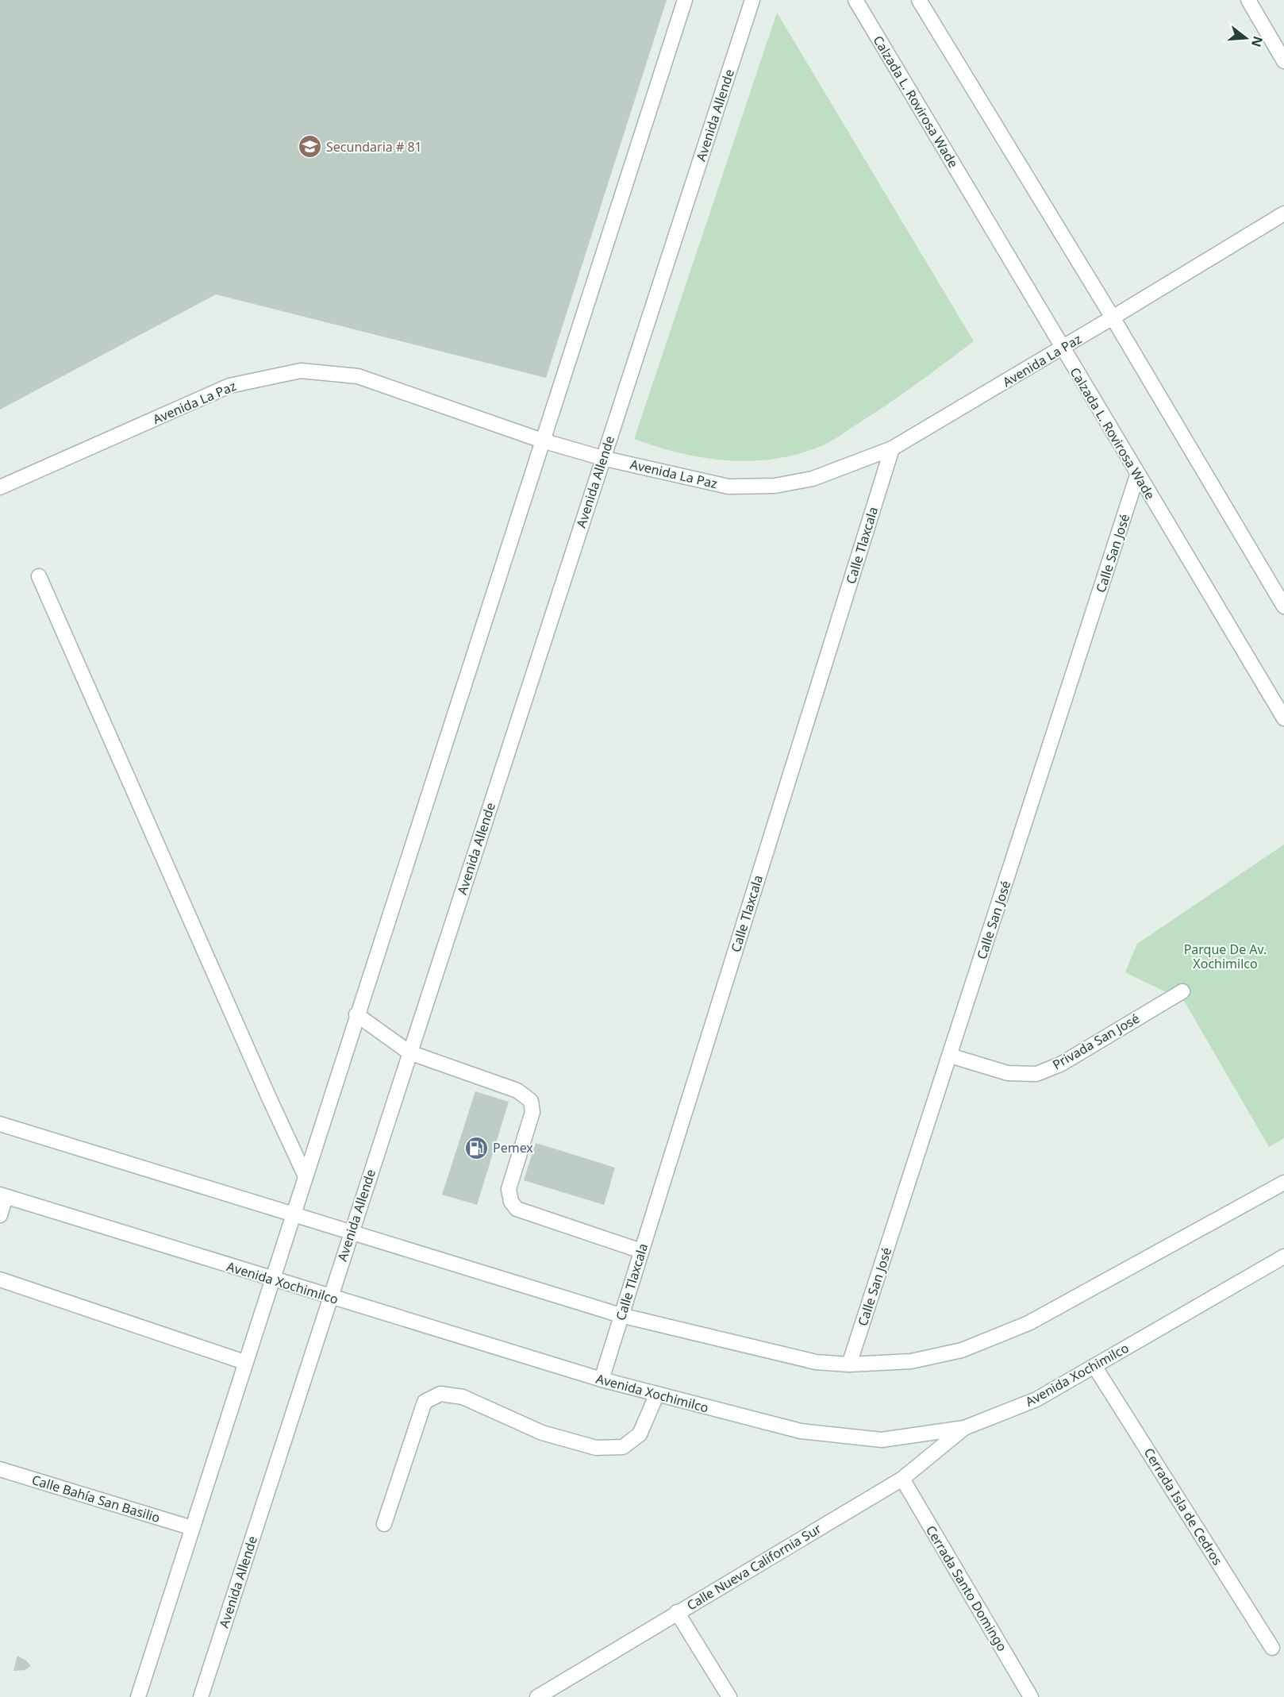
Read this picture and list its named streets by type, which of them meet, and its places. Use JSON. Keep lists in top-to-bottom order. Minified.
{"streets":{"street":["Calzada L. Rovirosa Wade","Avenida Allende","Avenida La Paz","Calle Tlaxcala","Calle San José","Privada San José","Avenida Xochimilco","Calle Bahía San Basilio","Cerrada Isla de Cedros","Calle Nueva California Sur","Cerrada Santo Domingo"]},"crossings":[["Calzada L. Rovirosa Wade","Avenida La Paz"],["Calzada L. Rovirosa Wade","Calle San José"],["Avenida Allende","Avenida La Paz"],["Avenida Allende","Avenida Xochimilco"],["Avenida La Paz","Calle Tlaxcala"],["Calle Tlaxcala","Avenida Xochimilco"],["Calle San José","Privada San José"],["Avenida Xochimilco","Cerrada Isla de Cedros"],["Avenida Xochimilco","Calle Nueva California Sur"],["Calle Nueva California Sur","Cerrada Santo Domingo"]],"parks":["Parque De Av. Xochimilco"],"places":{"school or university":["Secundaria # 81"],"fuel station":["Pemex"]},"north":"right"}
